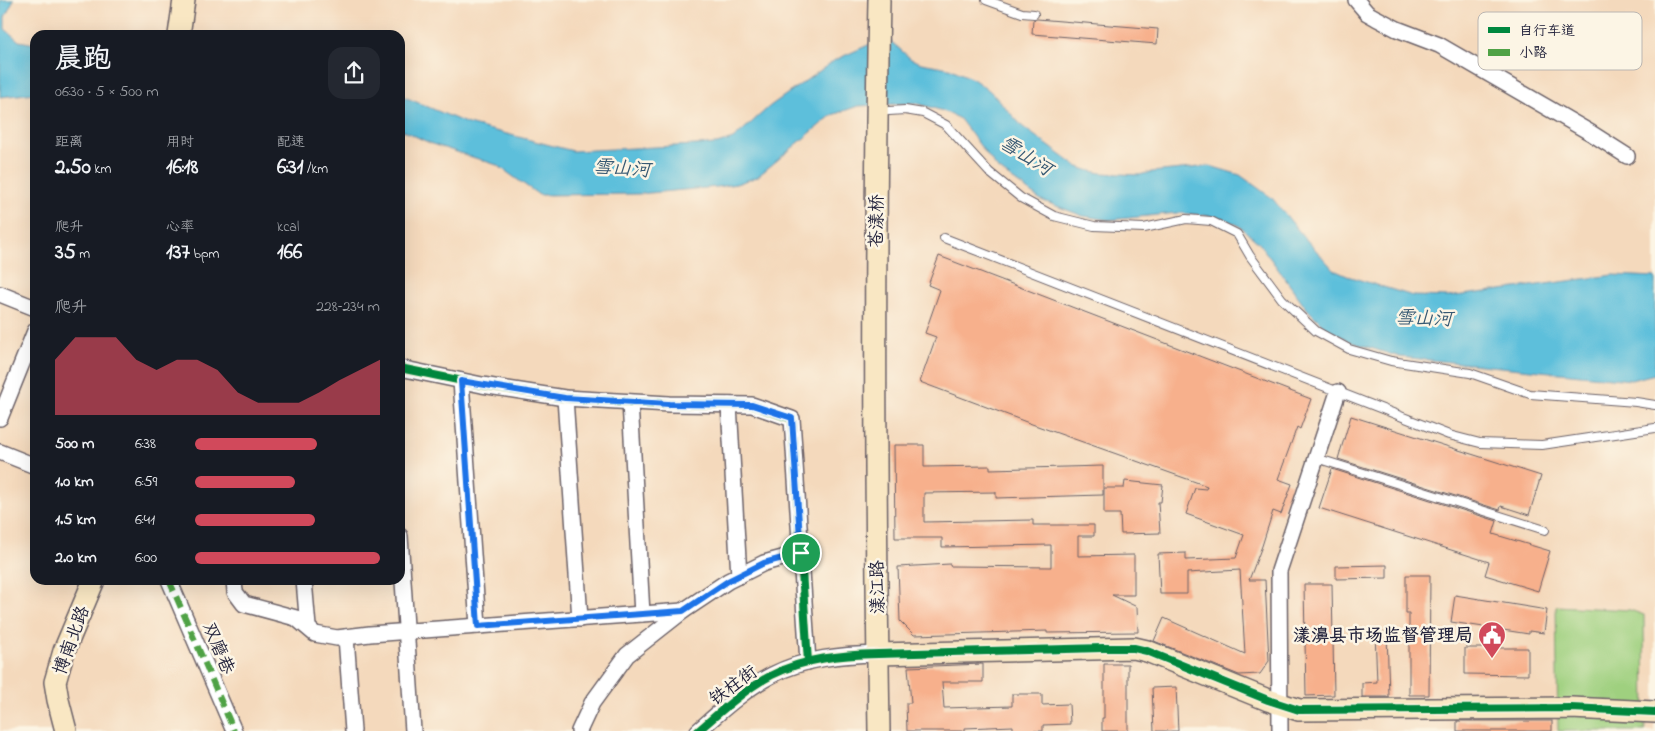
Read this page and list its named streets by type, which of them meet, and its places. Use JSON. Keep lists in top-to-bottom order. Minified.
{"streets":{"main road":["苍漾桥","漾江路","博南北路"],"street":["双磨巷","铁柱街"]},"crossings":[["苍漾桥","漾江路"],["漾江路","铁柱街"]],"water":["雪山河"],"places":{"public building":["漾濞县市场监督管理局"]},"legend":["自行车道","小路"],"page":{"heading":["晨跑","06:30 · 5 × 500 m"],"stats":[["距离","2.50 km"],["用时","16:18"],["配速","6:31 /km"],["爬升","35 m"],["心率","137 bpm"],["kcal","166"]],"chart":["爬升","228–234 m"],"list":[{"name":"500 m","note":"6:38"},{"name":"1.0 km","note":"6:59"},{"name":"1.5 km","note":"6:41"},{"name":"2.0 km","note":"6:00"}]}}
